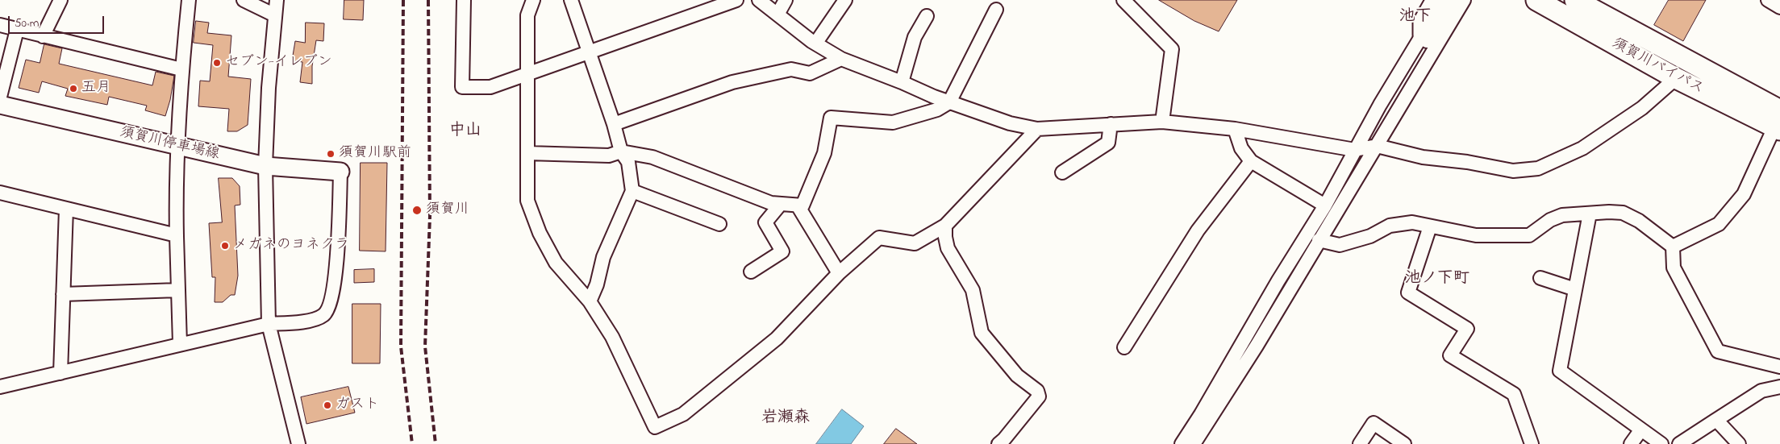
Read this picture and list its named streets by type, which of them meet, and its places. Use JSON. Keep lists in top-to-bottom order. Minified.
{"streets":{"highway":["須賀川バイパス"],"main road":["須賀川停車場線"]},"districts":["池下","中山","池ノ下町","岩瀬森"],"places":["セブン-イレブン","五月","須賀川駅前","須賀川","メガネのヨネクラ","ガスト"],"scale_bar":"50 m"}
